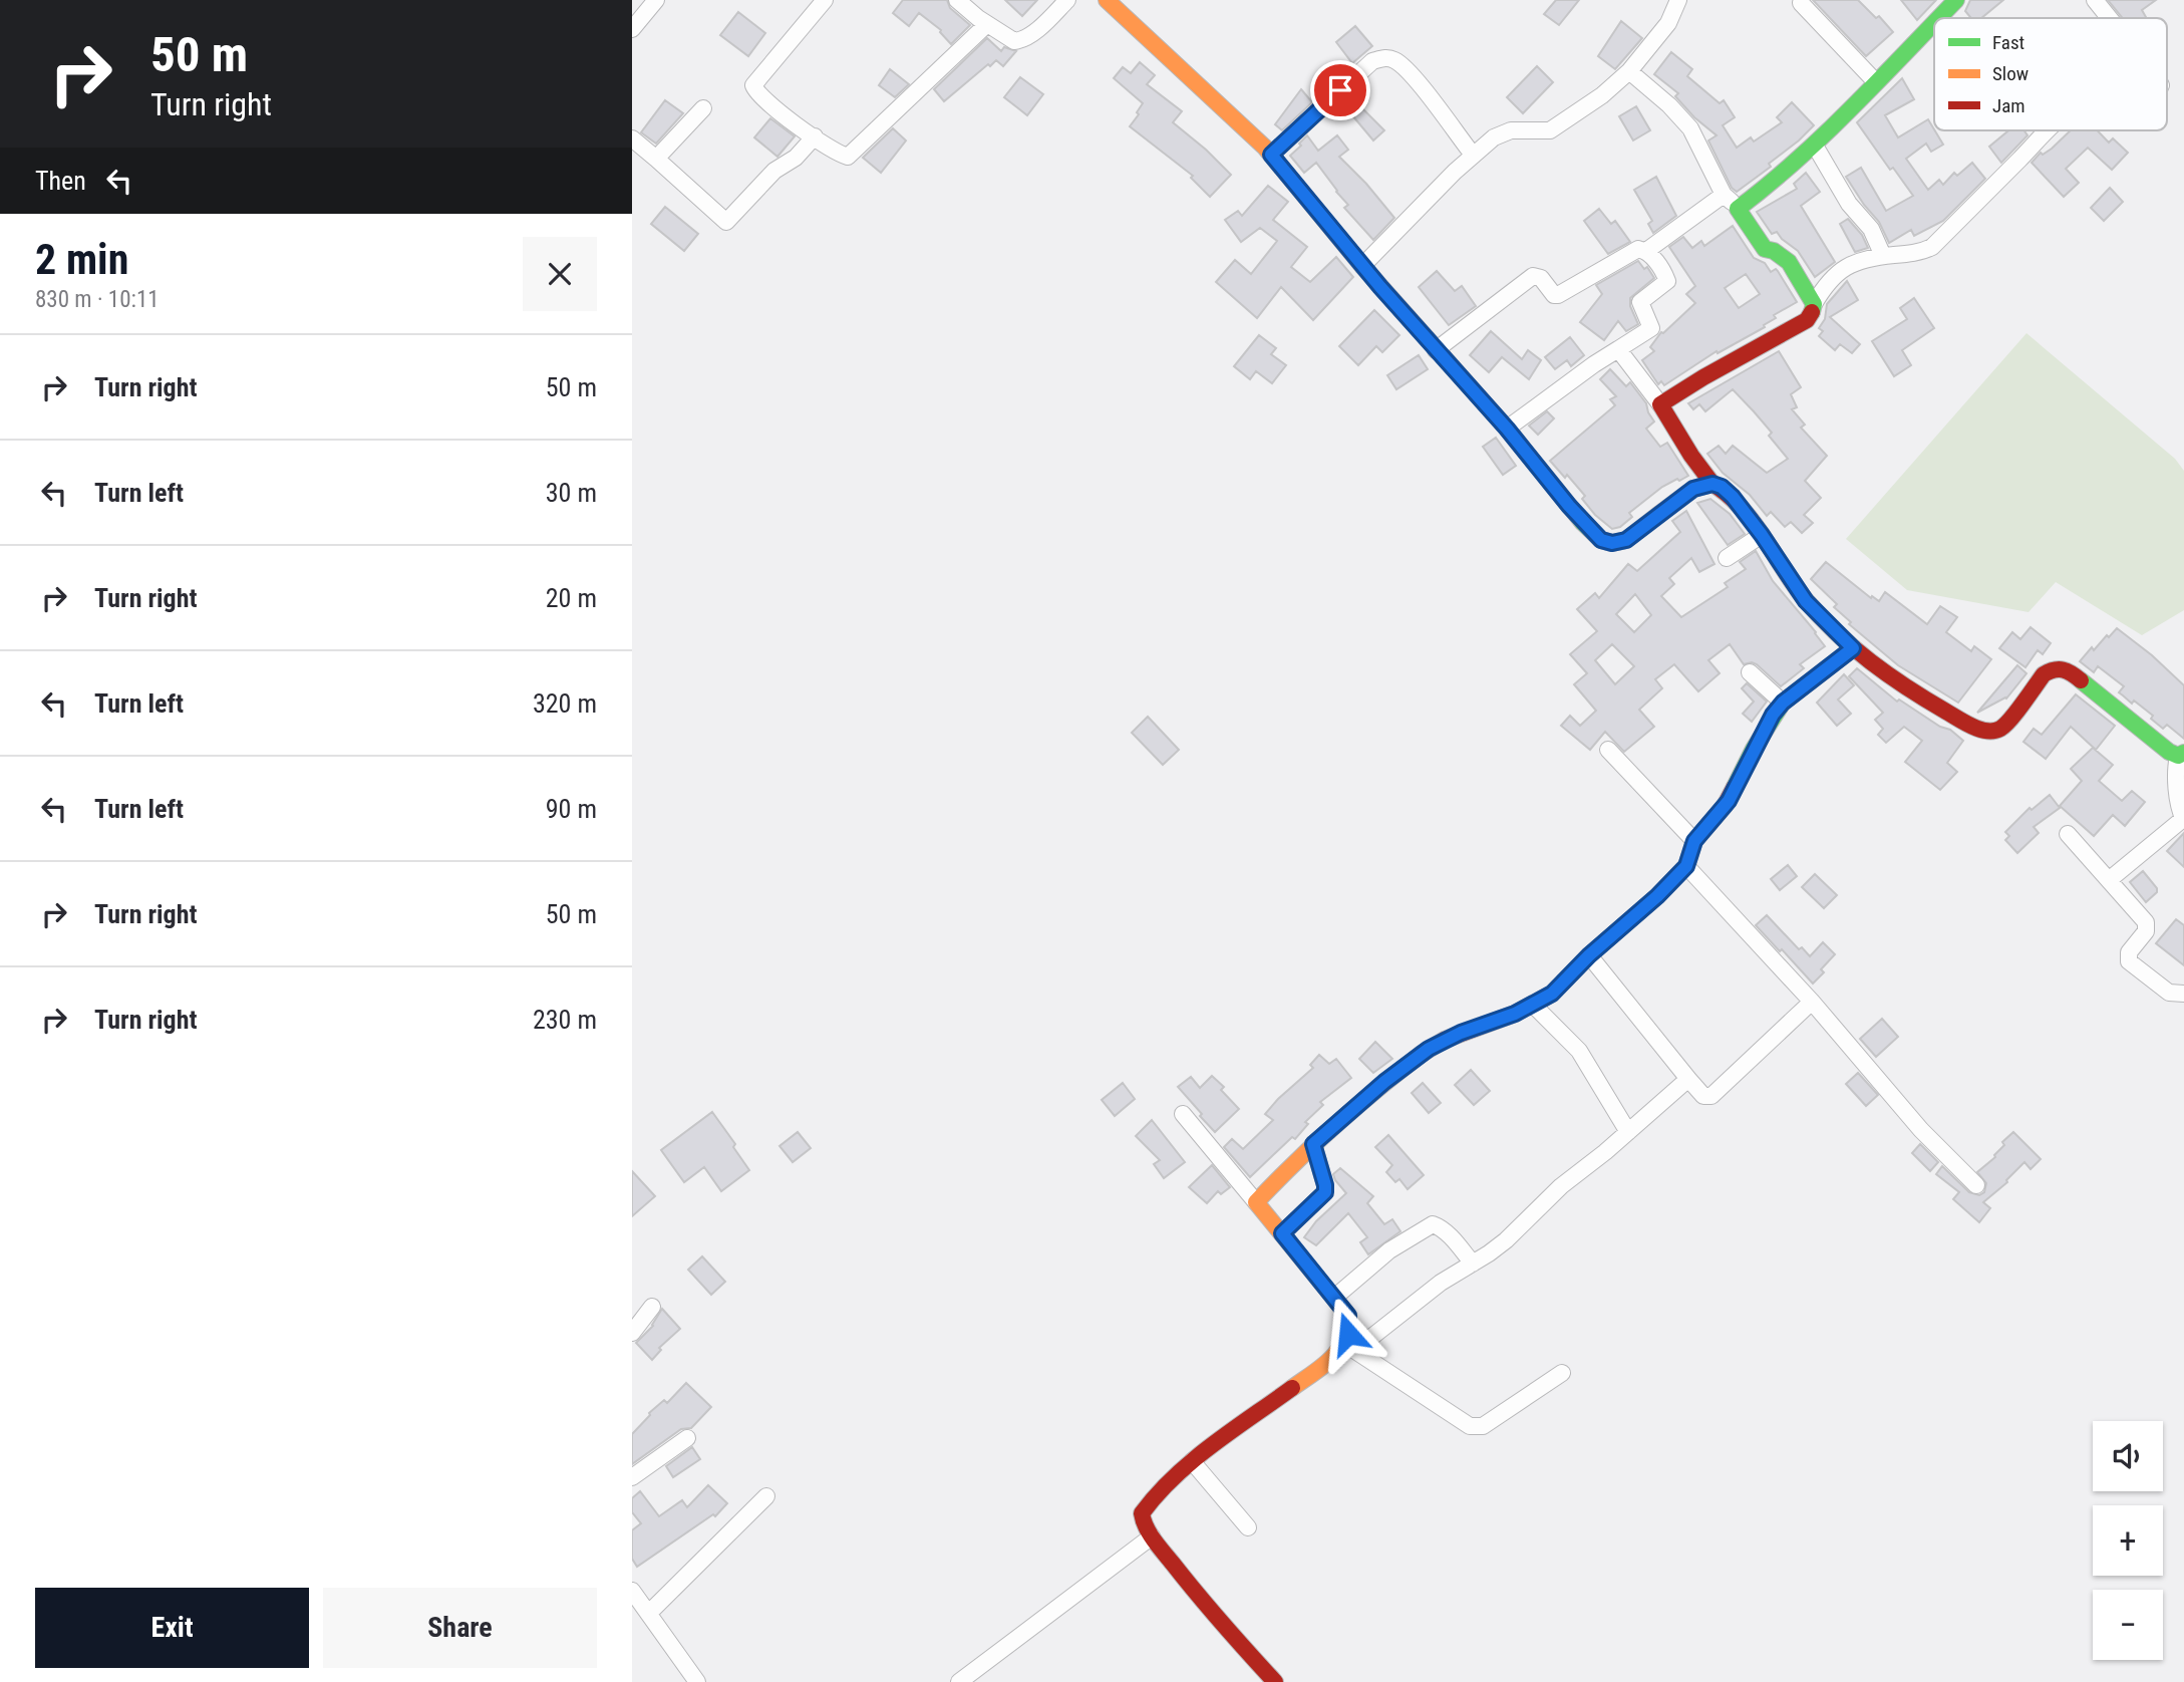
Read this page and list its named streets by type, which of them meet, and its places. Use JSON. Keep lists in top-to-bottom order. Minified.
{"legend":["Fast","Slow","Jam"],"page":{"turn":["50 m","Turn right"],"then":"Then","heading":["2 min","830 m · 10:11"],"list":[{"name":"Turn right","value":"50 m"},{"name":"Turn left","value":"30 m"},{"name":"Turn right","value":"20 m"},{"name":"Turn left","value":"320 m"},{"name":"Turn left","value":"90 m"},{"name":"Turn right","value":"50 m"},{"name":"Turn right","value":"230 m"}],"map_buttons":["+","−"],"buttons":["Exit","Share"]}}
